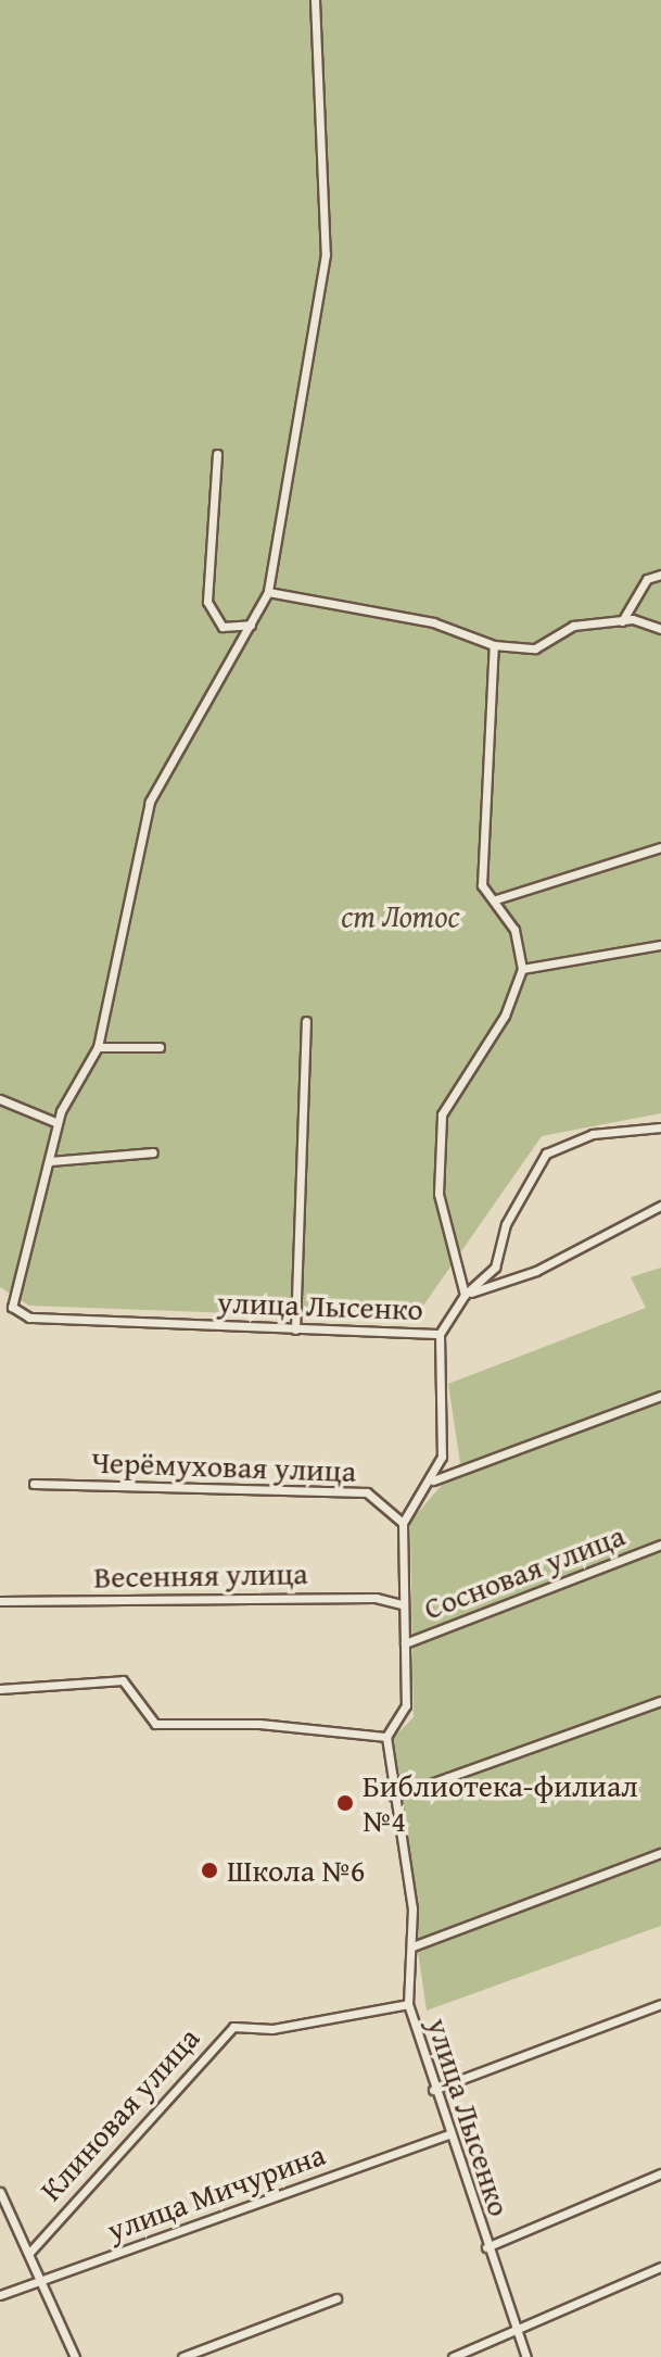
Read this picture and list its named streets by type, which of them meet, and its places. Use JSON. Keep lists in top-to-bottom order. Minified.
{"streets":{"street":["улица Лысенко","Черёмуховая улица","Сосновая улица","Весенняя улица","Клиновая улица","улица Мичурина"]},"crossings":[["улица Лысенко","Черёмуховая улица"],["улица Лысенко","Клиновая улица"],["улица Лысенко","улица Мичурина"]],"parks":["ст Лотос"],"places":["Библиотека-филиал №4","Школа №6"]}
